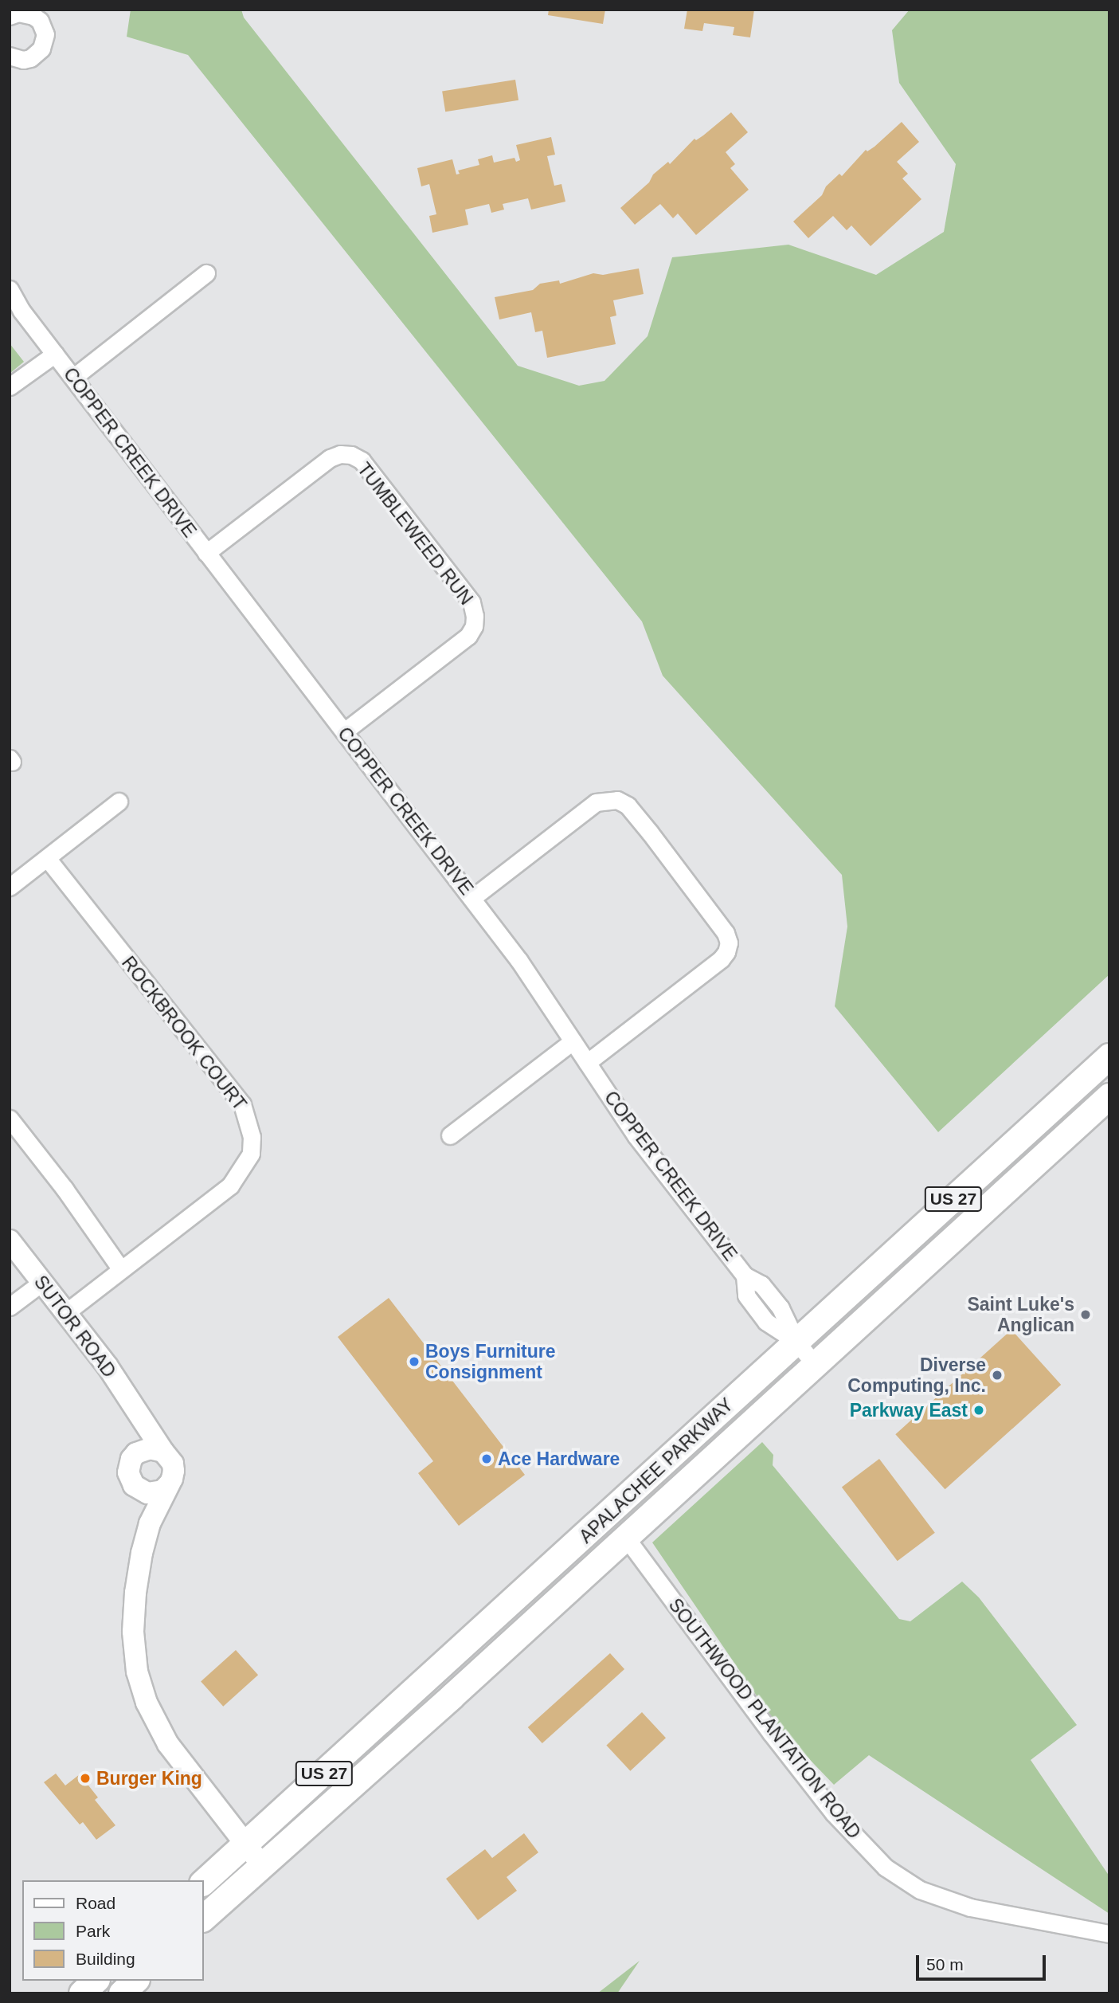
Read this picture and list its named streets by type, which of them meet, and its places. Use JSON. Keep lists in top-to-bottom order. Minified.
{"streets":{"main road":["US 27","APALACHEE PARKWAY"],"street":["COPPER CREEK DRIVE","TUMBLEWEED RUN","ROCKBROOK COURT","SUTOR ROAD","SOUTHWOOD PLANTATION ROAD"]},"crossings":[["COPPER CREEK DRIVE","TUMBLEWEED RUN"],["COPPER CREEK DRIVE","APALACHEE PARKWAY"],["ROCKBROOK COURT","SUTOR ROAD"],["APALACHEE PARKWAY","SOUTHWOOD PLANTATION ROAD"]],"places":["Saint Luke's Anglican","Boys Furniture Consignment","Diverse Computing, Inc.","Parkway East","Ace Hardware","Burger King"],"legend":["Road","Park","Building"],"scale_bar":"50 m"}
